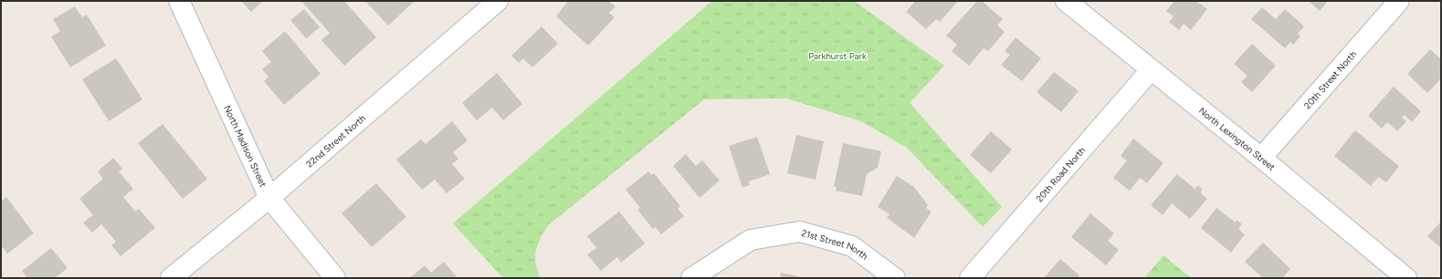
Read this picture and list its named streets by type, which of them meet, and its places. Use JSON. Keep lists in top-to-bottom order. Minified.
{"streets":{"street":["20th Street North","North Lexington Street","22nd Street North","North Madison Street","20th Road North","21st Street North"]},"crossings":[["20th Street North","North Lexington Street"],["North Lexington Street","20th Road North"],["22nd Street North","North Madison Street"]],"parks":["Parkhurst Park"]}
